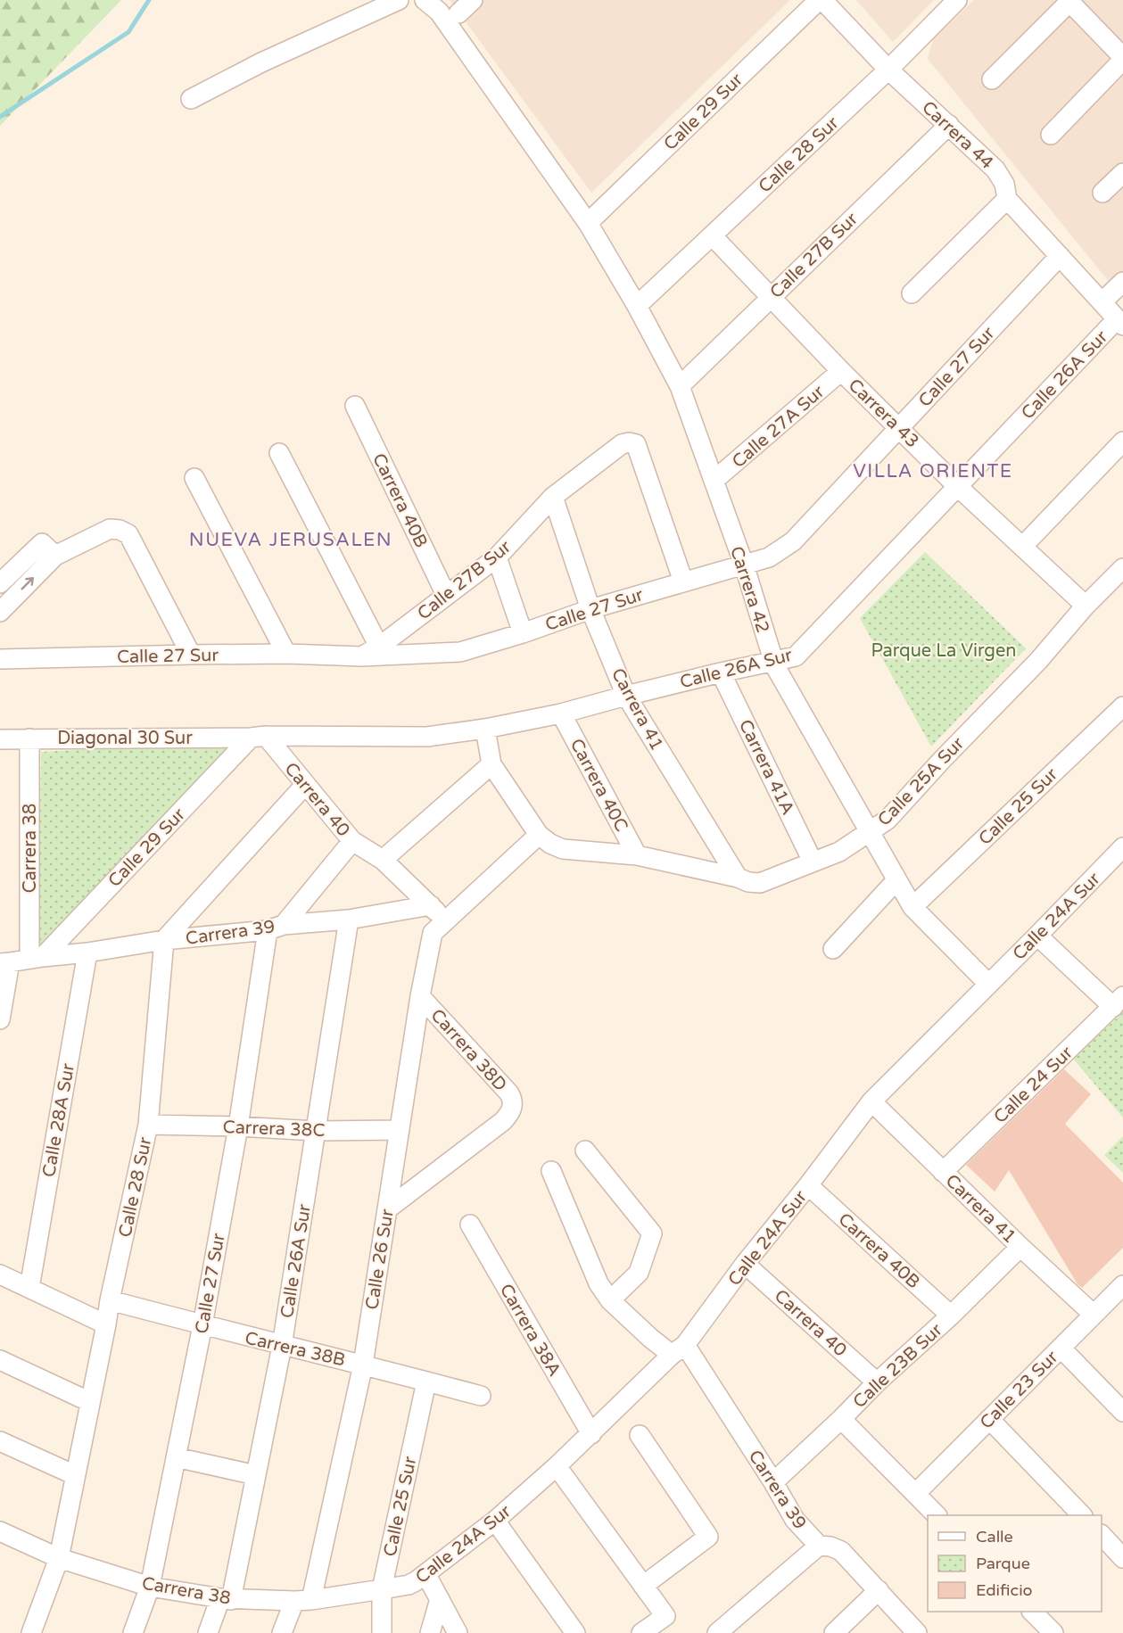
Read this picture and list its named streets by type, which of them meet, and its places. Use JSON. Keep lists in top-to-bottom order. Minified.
{"streets":{"street":["Calle 29 Sur","Carrera 44","Calle 28 Sur","Calle 27B Sur","Calle 27 Sur","Calle 26A Sur","Carrera 43","Calle 27A Sur","Carrera 40B","Carrera 42","Carrera 41","Diagonal 30 Sur","Carrera 41A","Calle 25A Sur","Carrera 40C","Carrera 40","Calle 25 Sur","Carrera 38","Calle 24A Sur","Carrera 39","Carrera 38D","Calle 24 Sur","Calle 28A Sur","Carrera 38C","Calle 26 Sur","Carrera 38A","Carrera 38B","Calle 23B Sur","Calle 23 Sur"]},"crossings":[["Calle 29 Sur","Carrera 44"],["Calle 29 Sur","Calle 26A Sur"],["Calle 29 Sur","Carrera 42"],["Calle 29 Sur","Diagonal 30 Sur"],["Calle 29 Sur","Carrera 40"],["Calle 29 Sur","Carrera 38"],["Calle 29 Sur","Carrera 39"],["Carrera 44","Calle 28 Sur"],["Carrera 44","Calle 27B Sur"],["Carrera 44","Calle 27 Sur"],["Carrera 44","Calle 26A Sur"],["Calle 28 Sur","Carrera 43"],["Calle 28 Sur","Carrera 42"],["Calle 28 Sur","Carrera 38"],["Calle 28 Sur","Carrera 39"],["Calle 28 Sur","Carrera 38C"],["Calle 28 Sur","Carrera 38B"],["Calle 27B Sur","Calle 27 Sur"],["Calle 27B Sur","Carrera 43"],["Calle 27B Sur","Carrera 40B"],["Calle 27B Sur","Carrera 42"],["Calle 27B Sur","Carrera 41"],["Calle 27 Sur","Carrera 43"],["Calle 27 Sur","Carrera 42"],["Calle 27 Sur","Carrera 41"],["Calle 27 Sur","Carrera 38"],["Calle 27 Sur","Carrera 39"],["Calle 27 Sur","Carrera 38C"],["Calle 27 Sur","Carrera 38B"],["Calle 26A Sur","Carrera 43"],["Calle 26A Sur","Carrera 42"],["Calle 26A Sur","Carrera 41"],["Calle 26A Sur","Diagonal 30 Sur"],["Calle 26A Sur","Carrera 41A"],["Calle 26A Sur","Carrera 40C"],["Calle 26A Sur","Carrera 40"],["Calle 26A Sur","Carrera 38"],["Calle 26A Sur","Carrera 39"],["Calle 26A Sur","Carrera 38C"],["Calle 26A Sur","Carrera 38B"],["Carrera 43","Calle 27A Sur"],["Carrera 43","Calle 25A Sur"],["Calle 27A Sur","Carrera 42"],["Carrera 40B","Calle 24A Sur"],["Carrera 40B","Calle 23B Sur"],["Carrera 42","Calle 25A Sur"],["Carrera 42","Calle 25 Sur"],["Carrera 42","Calle 24A Sur"],["Carrera 41","Calle 25A Sur"],["Carrera 41","Calle 24A Sur"],["Carrera 41","Calle 24 Sur"],["Carrera 41","Calle 23B Sur"],["Carrera 41","Calle 23 Sur"],["Diagonal 30 Sur","Carrera 40"],["Diagonal 30 Sur","Carrera 38"],["Carrera 41A","Calle 25A Sur"],["Calle 25A Sur","Carrera 40C"],["Carrera 40","Calle 24A Sur"],["Carrera 40","Carrera 39"],["Carrera 40","Calle 26 Sur"],["Carrera 40","Calle 23B Sur"],["Calle 25 Sur","Carrera 38"],["Calle 25 Sur","Calle 24A Sur"],["Calle 25 Sur","Carrera 38B"],["Carrera 38","Calle 24A Sur"],["Carrera 38","Carrera 39"],["Carrera 38","Calle 26 Sur"],["Calle 24A Sur","Carrera 39"],["Calle 24A Sur","Carrera 38A"],["Carrera 39","Calle 28A Sur"],["Carrera 39","Calle 23B Sur"],["Carrera 38D","Calle 26 Sur"],["Carrera 38C","Calle 26 Sur"],["Calle 26 Sur","Carrera 38B"]],"districts":["VILLA ORIENTE","NUEVA JERUSALEN"],"parks":["Parque La Virgen"],"legend":["Calle","Parque","Edificio"]}
